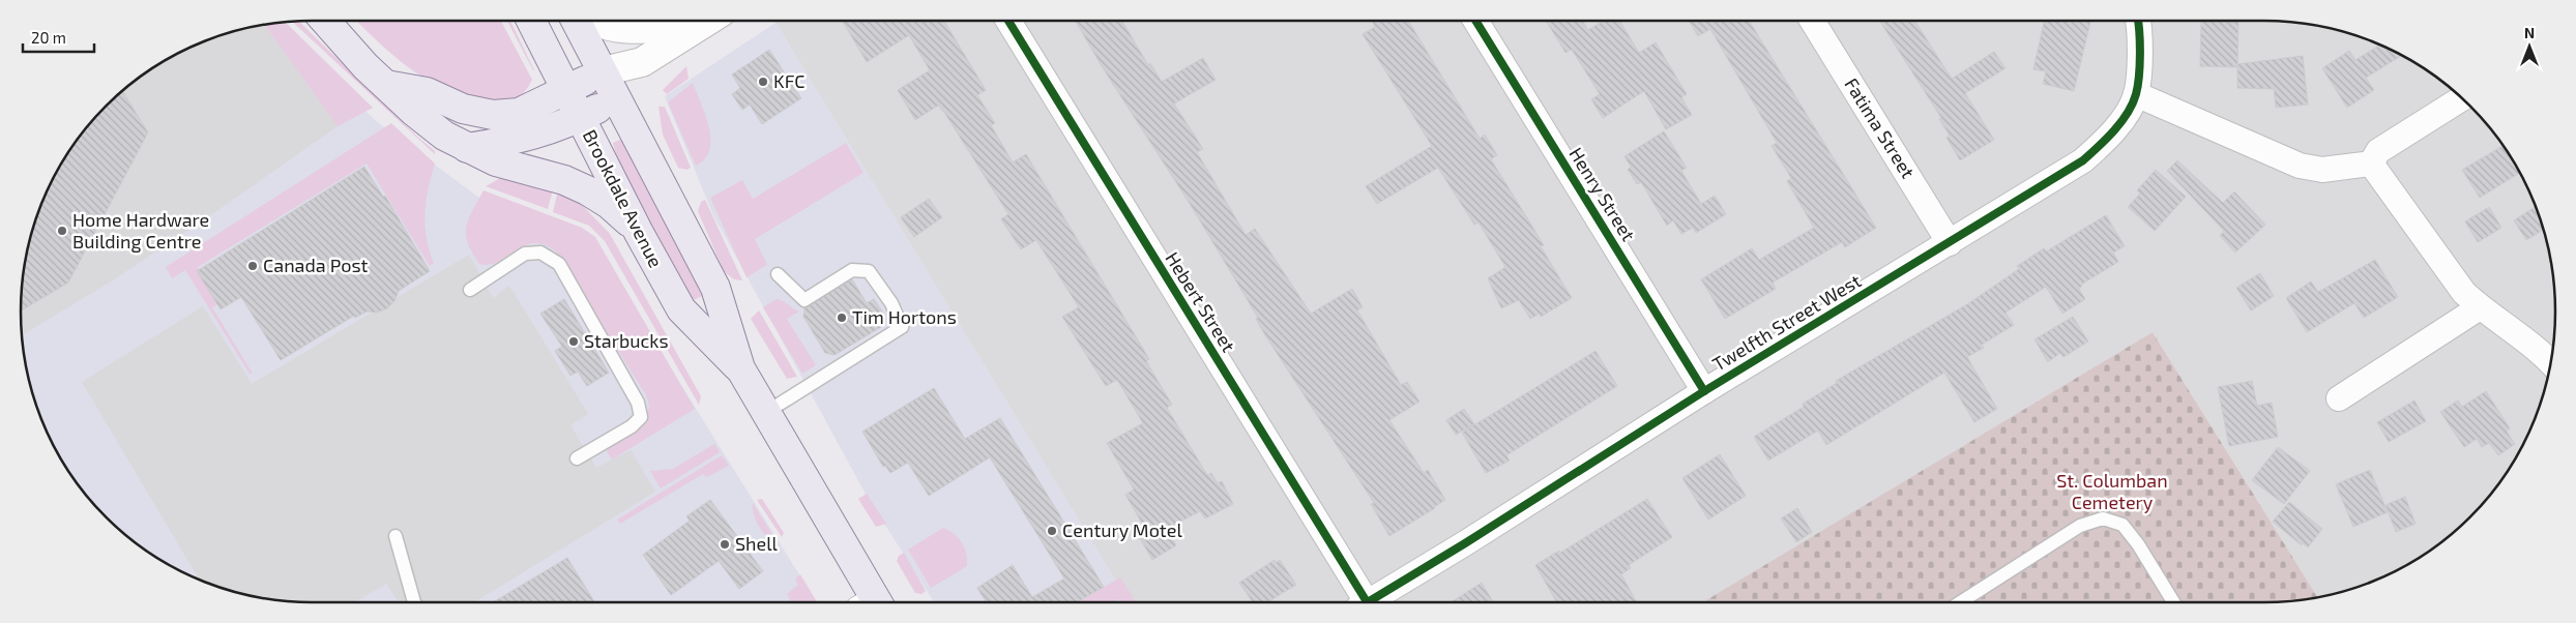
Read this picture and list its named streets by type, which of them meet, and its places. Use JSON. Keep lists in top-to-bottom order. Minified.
{"streets":{"main road":["Brookdale Avenue"],"street":["Fatima Street","Henry Street","Hebert Street","Twelfth Street West"]},"crossings":[["Fatima Street","Twelfth Street West"],["Henry Street","Twelfth Street West"]],"parks":["St. Columban Cemetery"],"places":["KFC","Home Hardware Building Centre","Canada Post","Tim Hortons","Starbucks","Century Motel","Shell"],"scale_bar":"20 m","north":"top"}
